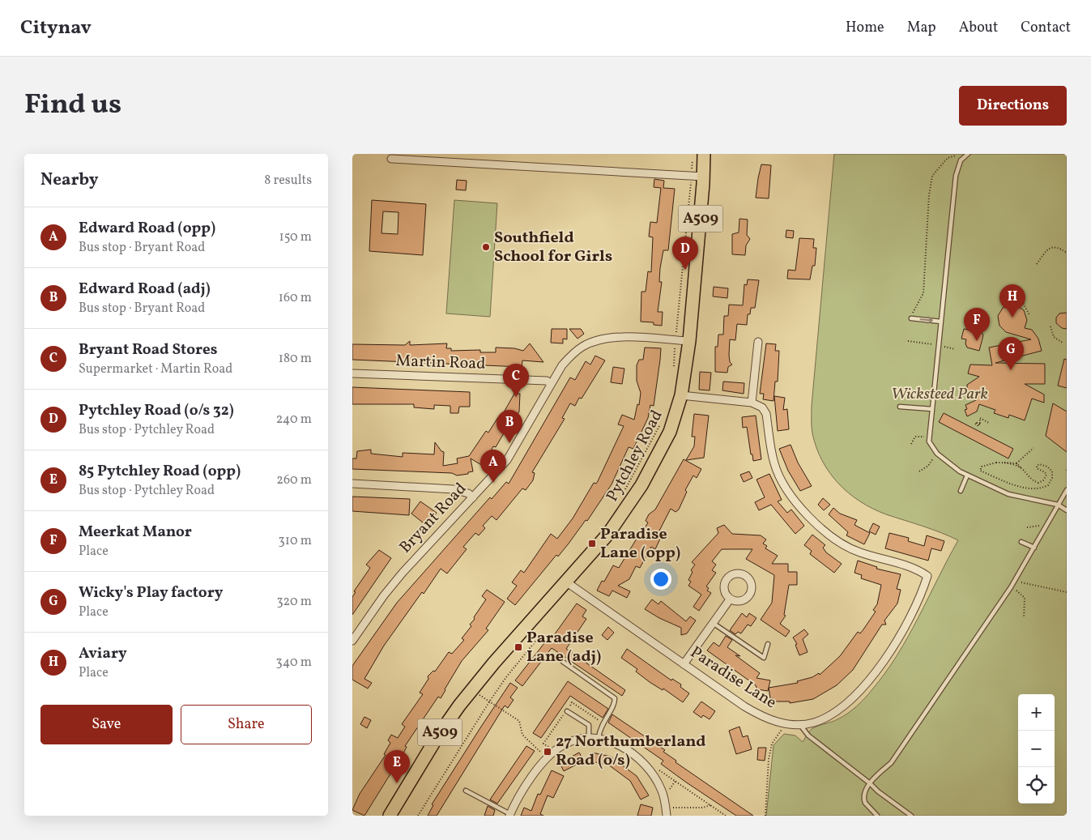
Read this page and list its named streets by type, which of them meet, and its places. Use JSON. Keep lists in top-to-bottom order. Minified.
{"streets":{"main road":["A509","Pytchley Road"],"street":["Martin Road","Bryant Road","Paradise Lane"]},"crossings":[["Martin Road","Bryant Road"],["Pytchley Road","Bryant Road"],["Pytchley Road","Paradise Lane"]],"parks":["Wicksteed Park"],"places":{"other":["Southfield School for Girls"],"transit":["Paradise Lane (opp)","Paradise Lane (adj)","27 Northumberland Road (o/s)"]},"page":{"header":"Citynav","nav":["Home","Map","About","Contact"],"title":"Find us","buttons":["Directions",["Save","Share"]],"heading":["Nearby","8 results"],"list":[{"mark":"A","name":"Edward Road (opp)","note":"Bus stop · Bryant Road","value":"150 m"},{"mark":"B","name":"Edward Road (adj)","note":"Bus stop · Bryant Road","value":"160 m"},{"mark":"C","name":"Bryant Road Stores","note":"Supermarket · Martin Road","value":"180 m"},{"mark":"D","name":"Pytchley Road (o/s 32)","note":"Bus stop · Pytchley Road","value":"240 m"},{"mark":"E","name":"85 Pytchley Road (opp)","note":"Bus stop · Pytchley Road","value":"260 m"},{"mark":"F","name":"Meerkat Manor","note":"Place","value":"310 m"},{"mark":"G","name":"Wicky's Play factory","note":"Place","value":"320 m"},{"mark":"H","name":"Aviary","note":"Place","value":"340 m"}],"pins":["D","H","F","G","C","B","A","E"],"map_buttons":["+","−"]}}
